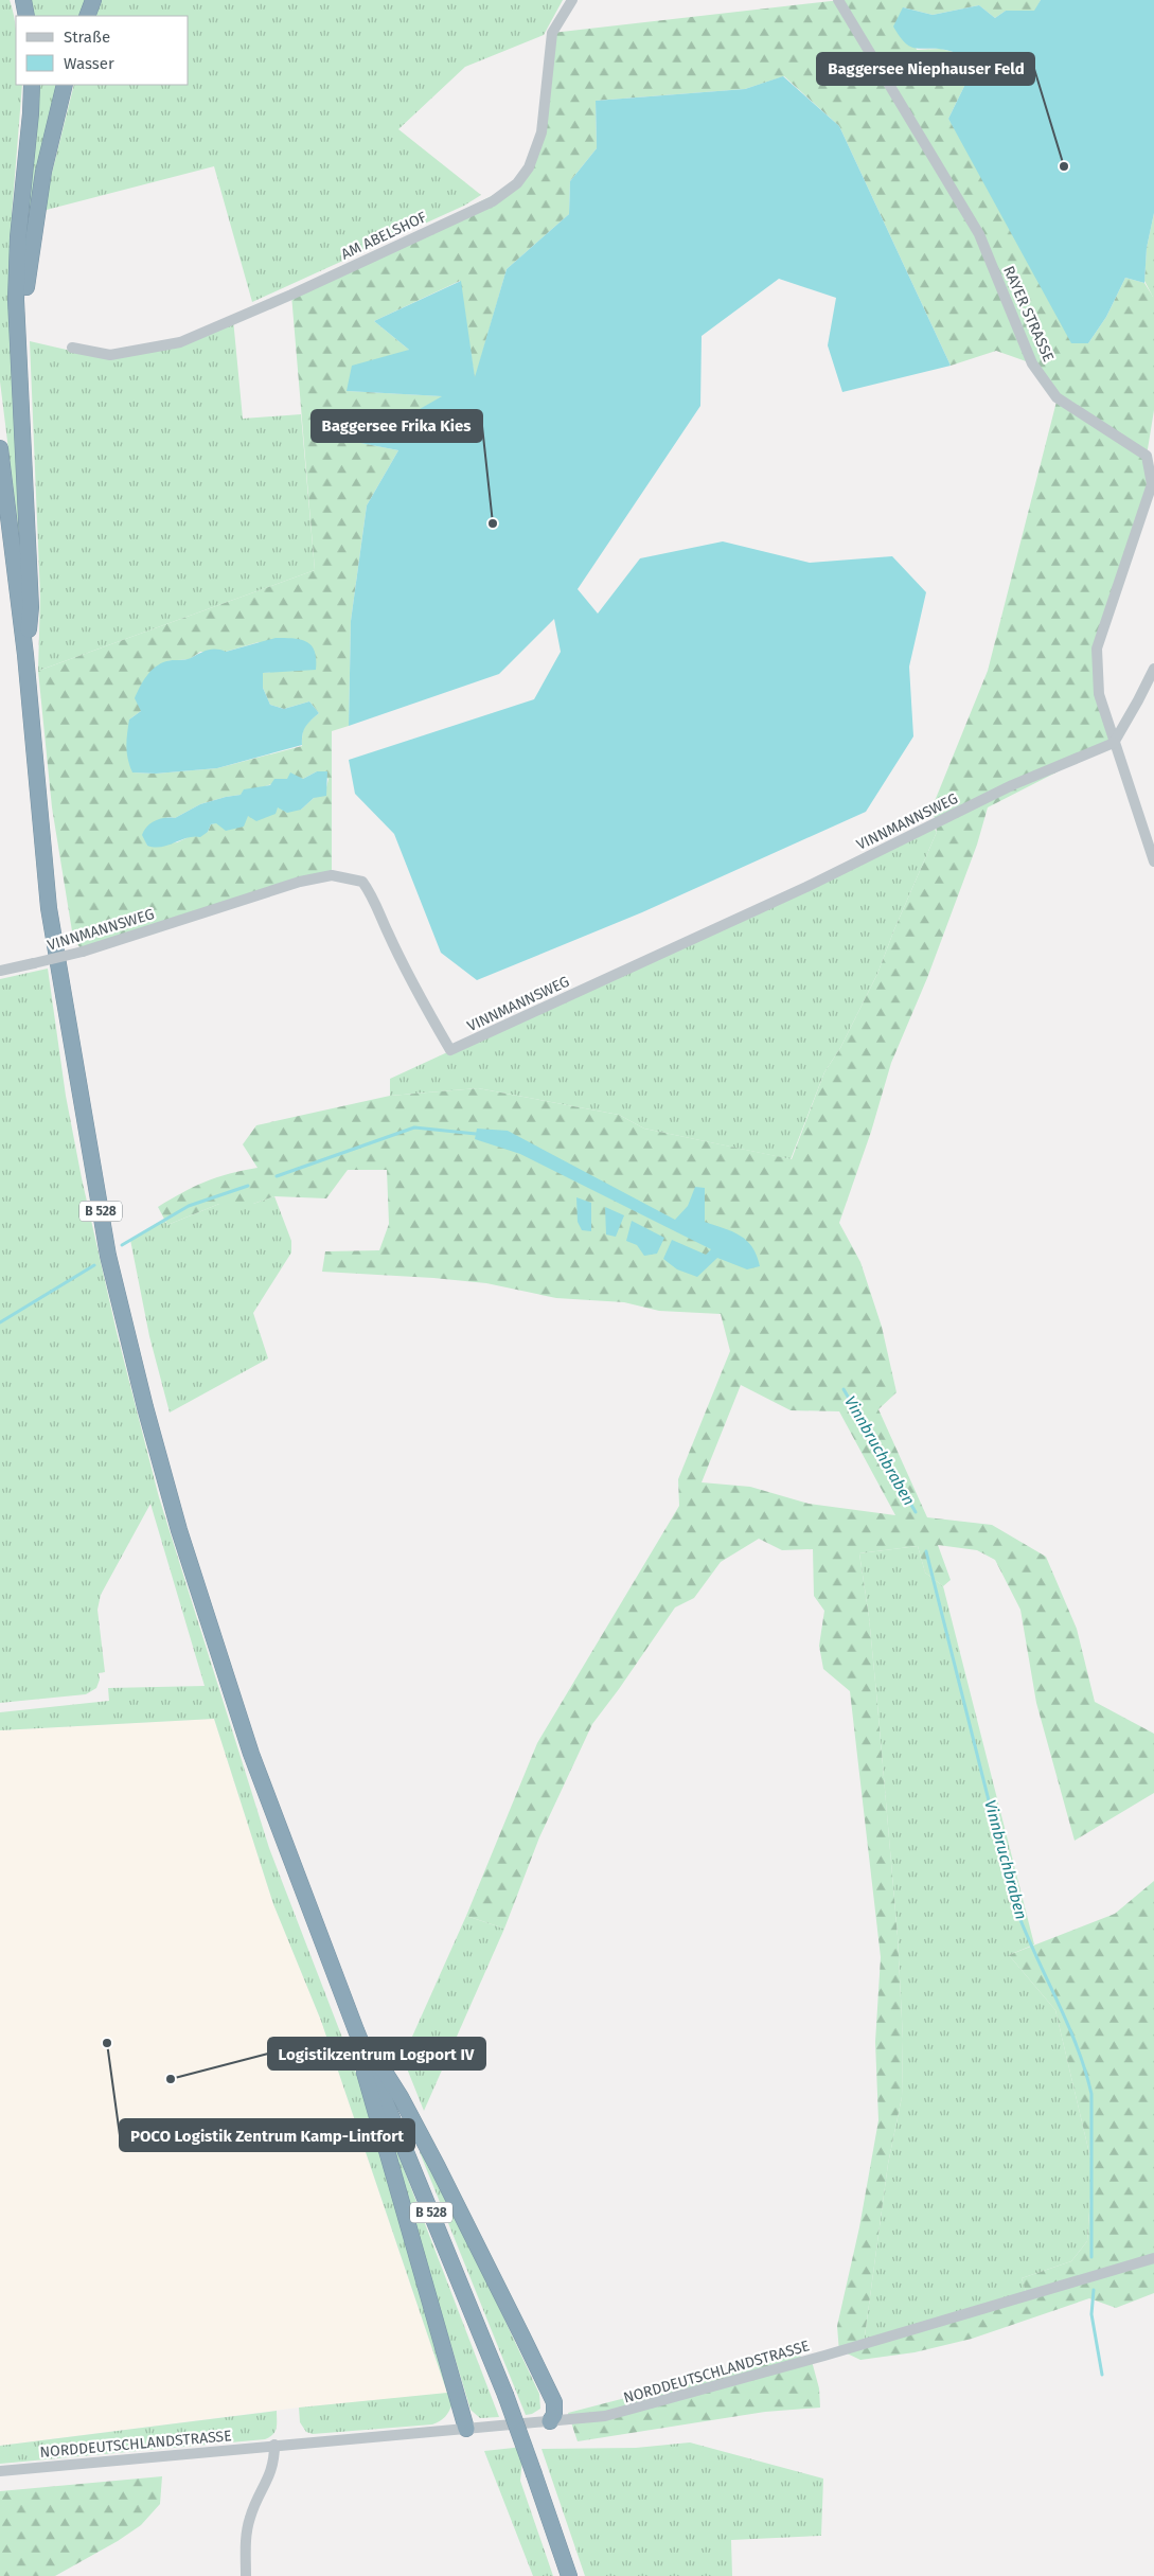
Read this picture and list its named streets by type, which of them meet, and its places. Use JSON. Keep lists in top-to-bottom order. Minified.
{"streets":{"highway":["B 528"],"street":["AM ABELSHOF","RAYER STRASSE","VINNMANNSWEG","NORDDEUTSCHLANDSTRASSE"]},"crossings":[["RAYER STRASSE","VINNMANNSWEG"]],"water":["Vinnbruchbraben"],"places":["Baggersee Niephauser Feld","Baggersee Frika Kies","POCO Logistik Zentrum Kamp-Lintfort","Logistikzentrum Logport IV"],"legend":["Straße","Wasser"]}
